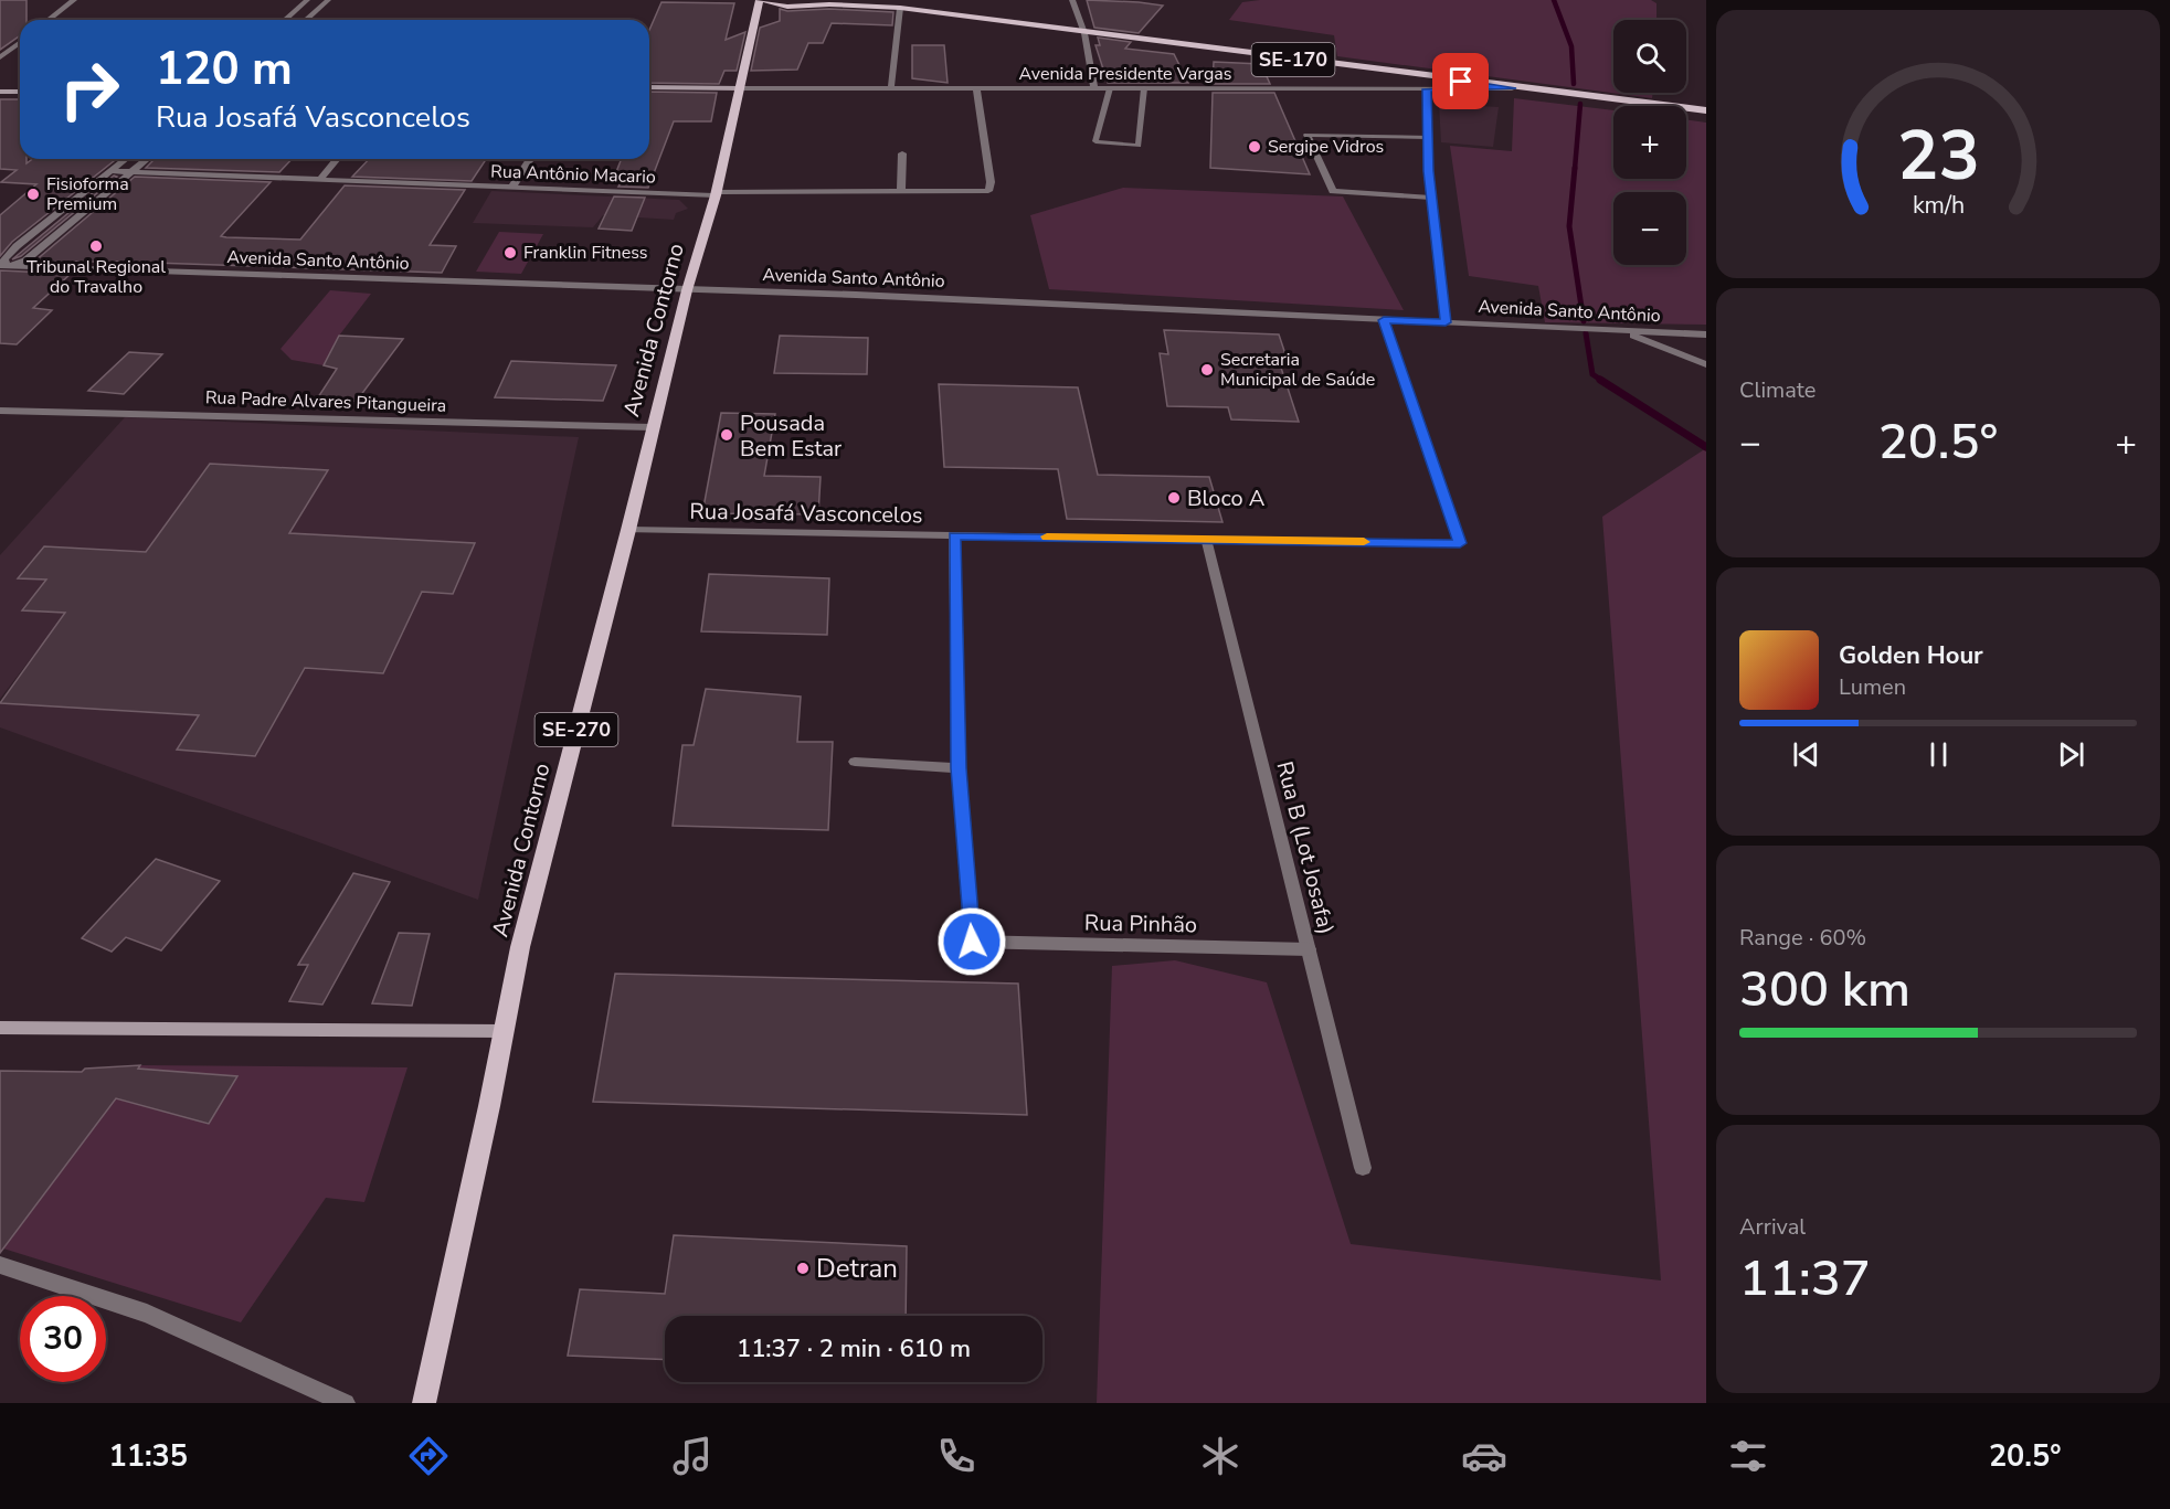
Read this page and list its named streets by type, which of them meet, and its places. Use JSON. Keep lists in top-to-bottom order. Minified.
{"streets":{"main road":["SE-170","Avenida Contorno","SE-270"],"street":["Avenida Presidente Vargas","Rua Antônio Macario","Avenida Santo Antônio","Rua Padre Alvares Pitangueira","Rua Josafá Vasconcelos","Rua B (Lot Josafa)","Rua Pinhão"]},"crossings":[["SE-170","Avenida Presidente Vargas"],["Avenida Presidente Vargas","Rua Antônio Macario"],["Avenida Presidente Vargas","Avenida Contorno"],["Rua Antônio Macario","Avenida Contorno"],["Avenida Santo Antônio","Avenida Contorno"],["Avenida Santo Antônio","Rua Josafá Vasconcelos"],["Avenida Contorno","Rua Padre Alvares Pitangueira"],["Avenida Contorno","Rua Josafá Vasconcelos"],["Avenida Contorno","SE-270"],["Rua Josafá Vasconcelos","Rua B (Lot Josafa)"],["Rua B (Lot Josafa)","Rua Pinhão"]],"places":["Sergipe Vidros","Fisioforma Premium","Tribunal Regional do Travalho","Franklin Fitness","Secretaria Municipal de Saúde","Pousada Bem Estar","Bloco A","Detran"],"page":{"map_buttons":["+","−"],"turn":["120 m","Rua Josafá Vasconcelos"],"tile":["Climate",["Range · 60%","300 km"],["Arrival","11:37"]],"heat":["−","20.5°","+"],"song":["Golden Hour","Lumen"],"limit":"30","trip":"11:37 · 2 min · 610 m","tabs":["11:35","20.5°"],"gauge":["23","km/h"]}}
